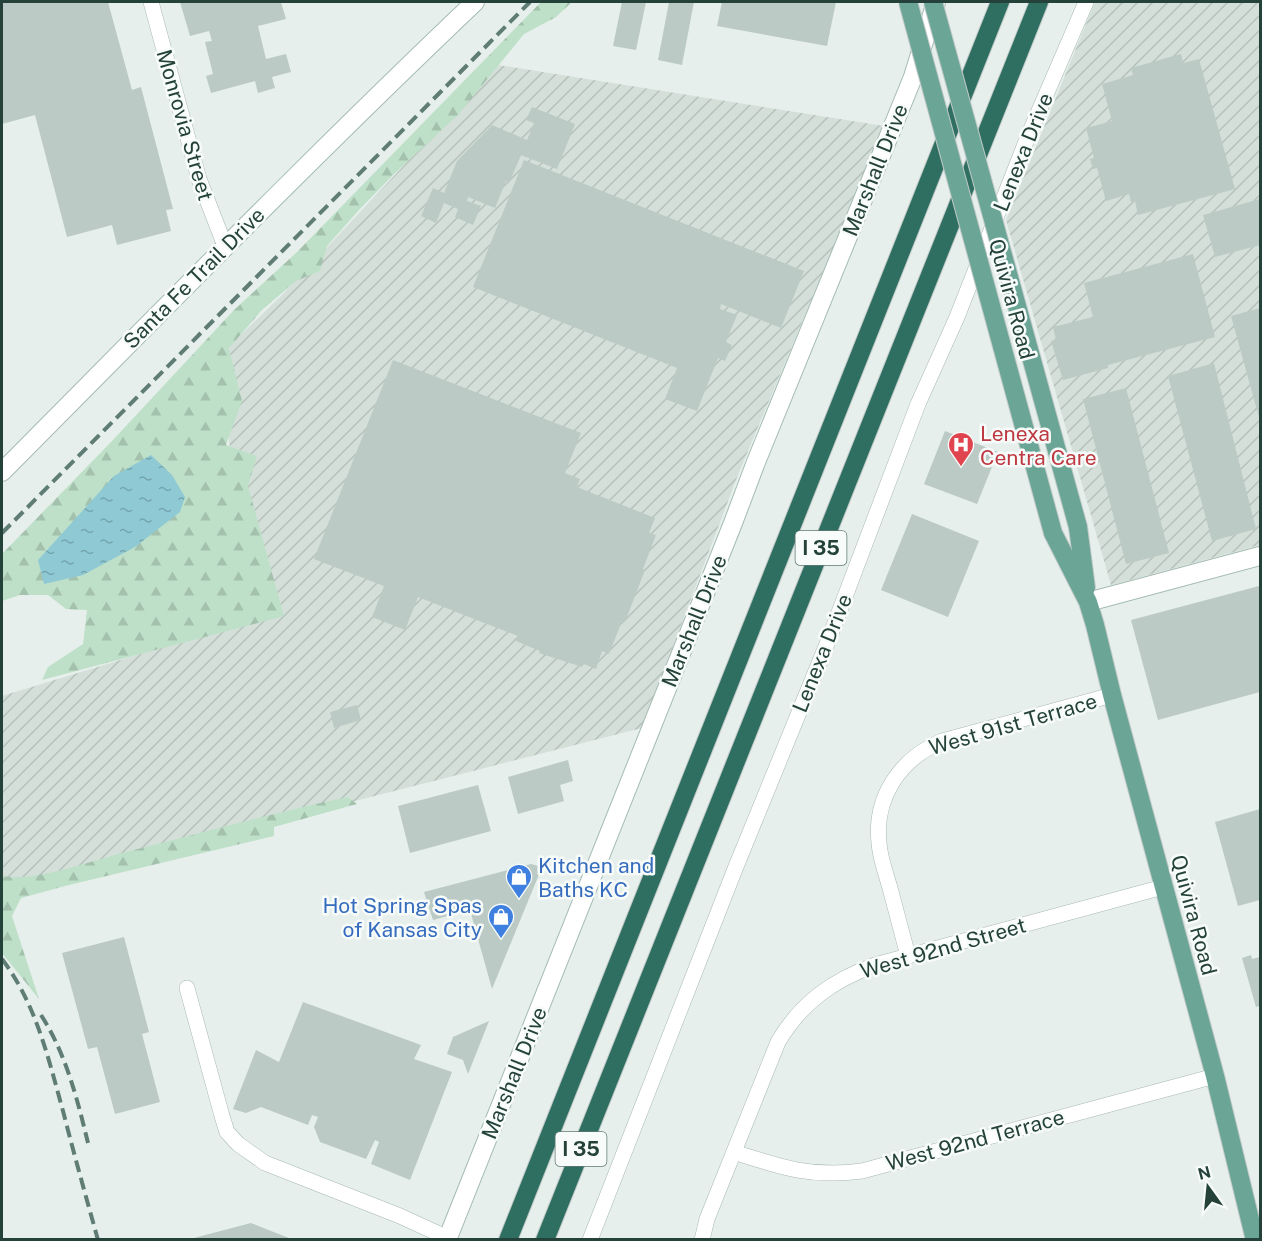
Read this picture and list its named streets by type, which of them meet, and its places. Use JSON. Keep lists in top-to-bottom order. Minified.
{"streets":{"highway":["I 35"],"main road":["Quivira Road"],"street":["Monrovia Street","Lenexa Drive","Marshall Drive","Santa Fe Trail Drive","West 91st Terrace","West 92nd Street","West 92nd Terrace"]},"crossings":[["Monrovia Street","Santa Fe Trail Drive"],["Marshall Drive","Quivira Road"],["Quivira Road","West 91st Terrace"],["Quivira Road","West 92nd Street"],["Quivira Road","West 92nd Terrace"],["West 91st Terrace","West 92nd Street"],["West 92nd Street","West 92nd Terrace"]],"places":{"hospital":["Lenexa Centra Care"],"shop":["Kitchen and Baths KC","Hot Spring Spas of Kansas City"]},"north":"top"}
